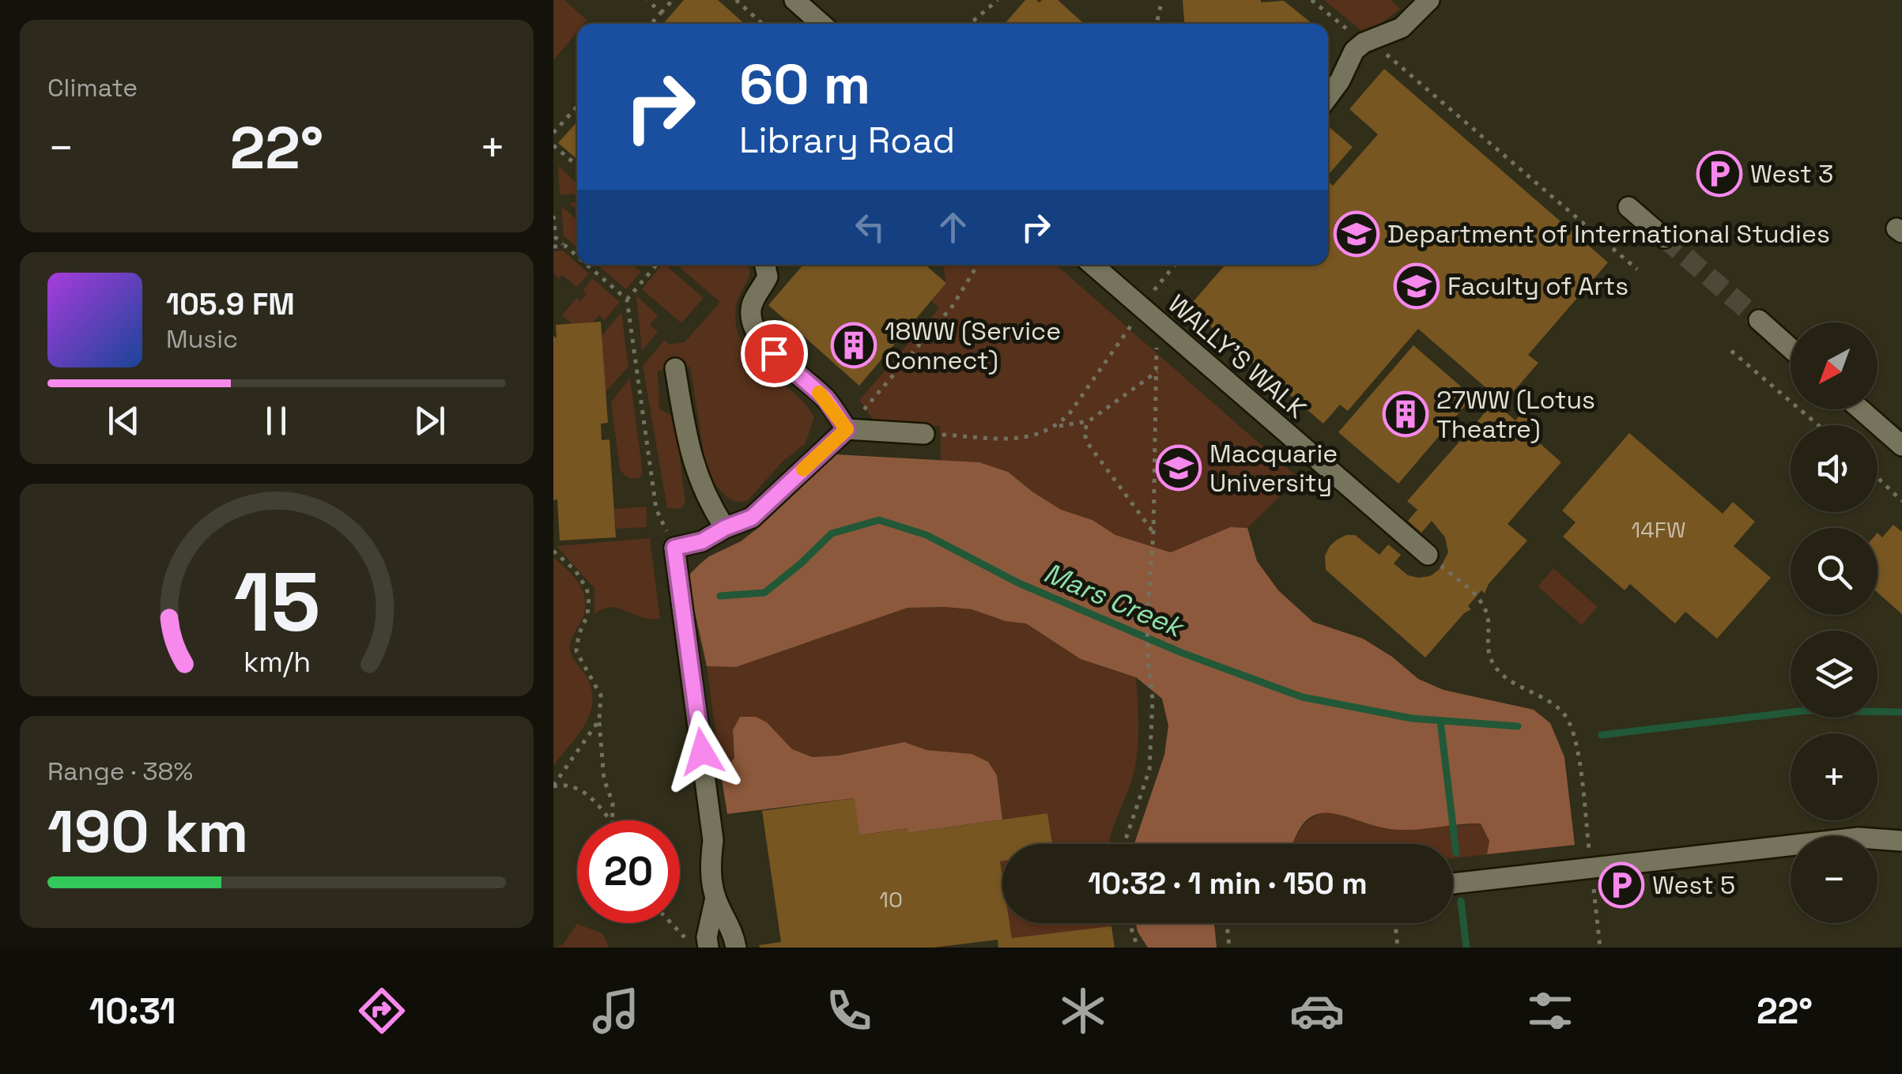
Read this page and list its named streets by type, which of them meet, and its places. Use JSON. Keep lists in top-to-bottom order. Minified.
{"streets":{"street":["WALLY'S WALK"]},"water":["Mars Creek"],"places":{"parking":["West 3","West 5"],"school or university":["Department of International Studies","Faculty of Arts","Macquarie University"],"building":["18WW (Service Connect)","27WW (Lotus Theatre)"]},"house_numbers":["14FW","10"],"north":"bottom left","page":{"tile":["Climate",["Range · 38%","190 km"]],"turn":["60 m","Library Road"],"heat":["−","22°","+"],"song":["105.9 FM","Music"],"map_buttons":["+","−"],"limit":"20","trip":"10:32 · 1 min · 150 m","tabs":["10:31","22°"],"gauge":["15","km/h"]}}
